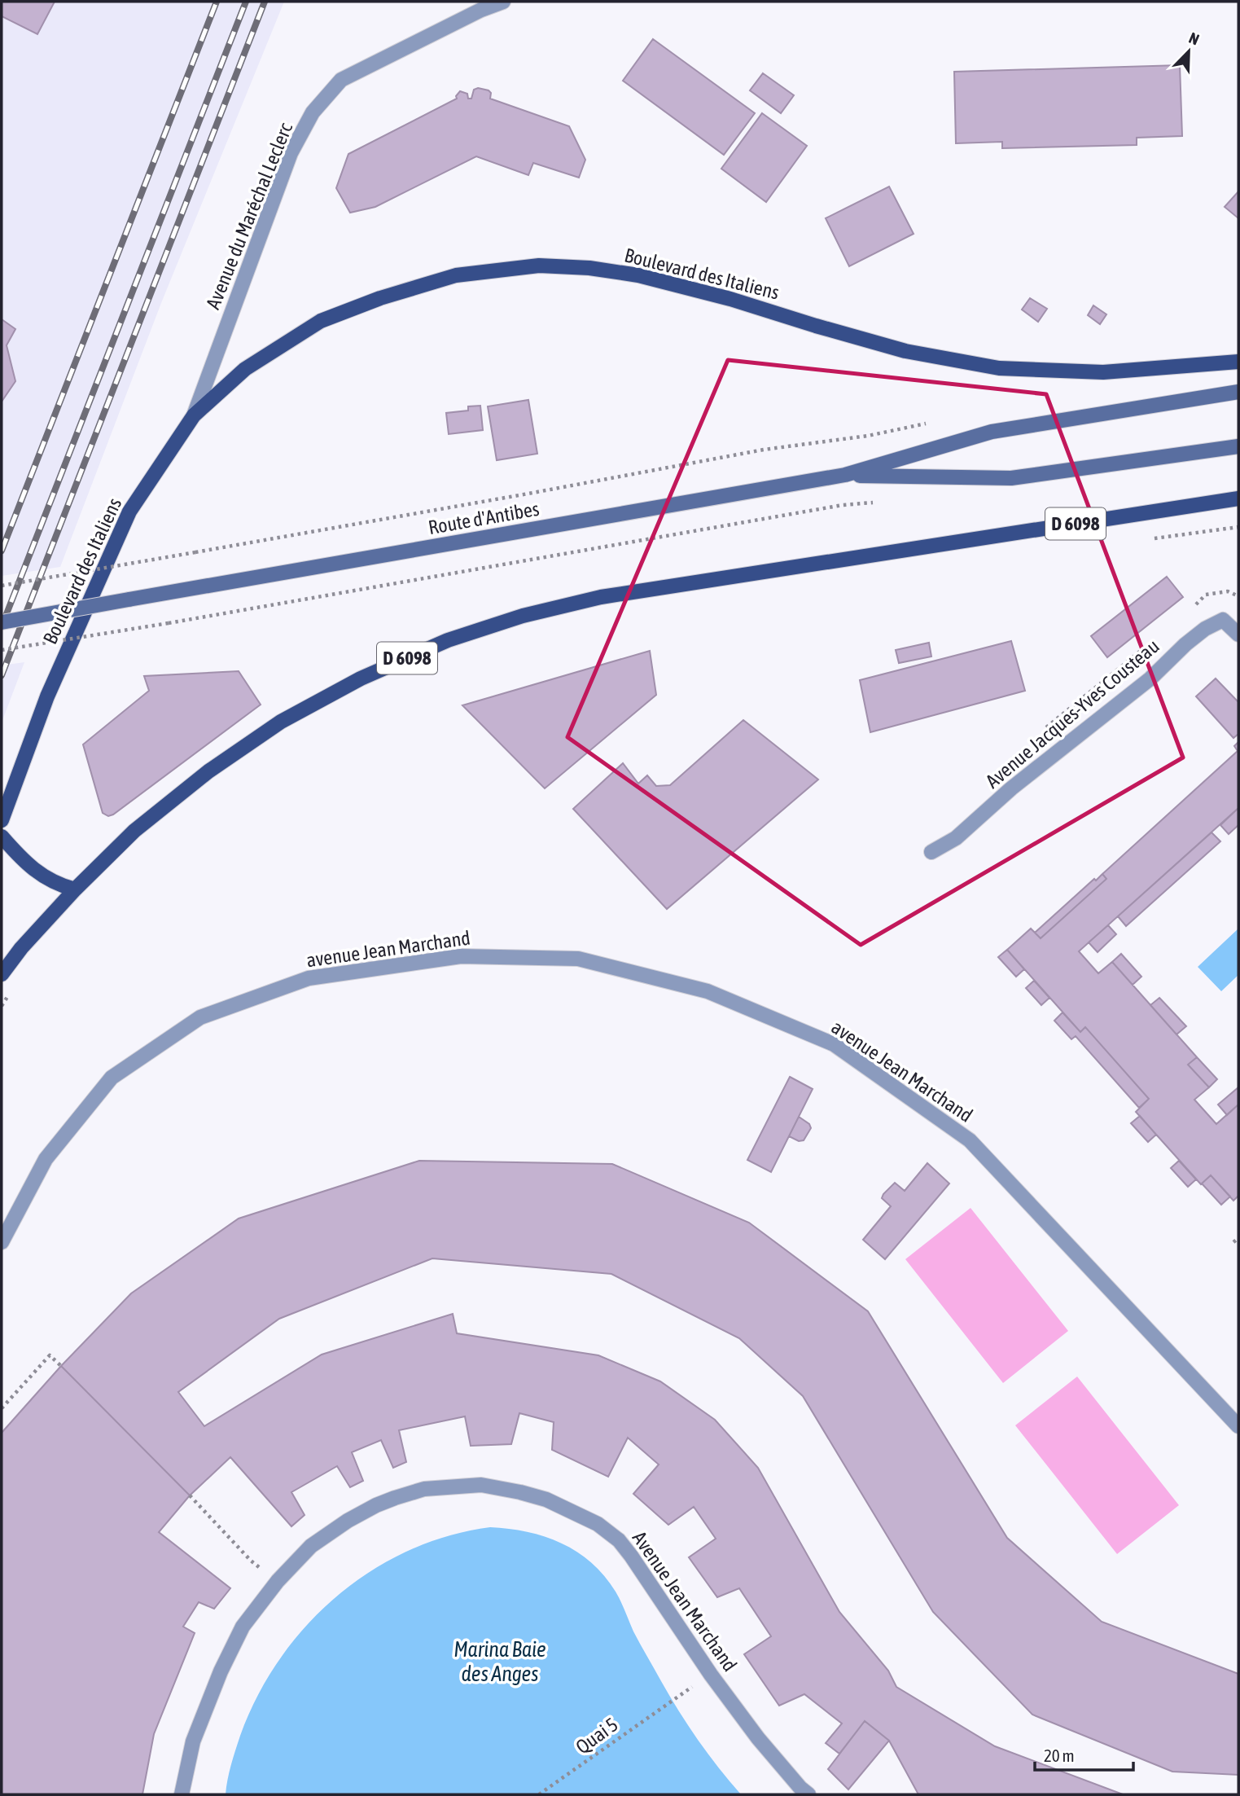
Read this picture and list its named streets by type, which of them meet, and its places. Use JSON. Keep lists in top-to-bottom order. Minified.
{"streets":{"main road":["Boulevard des Italiens","Route d'Antibes","D 6098"],"street":["Avenue du Maréchal Leclerc","Avenue Jacques-Yves Cousteau","avenue Jean Marchand","Avenue Jean Marchand"],"path":["Quai 5"]},"crossings":[["Avenue du Maréchal Leclerc","Boulevard des Italiens"]],"water":["Marina Baie des Anges"],"scale_bar":"20 m","north":"top right"}
